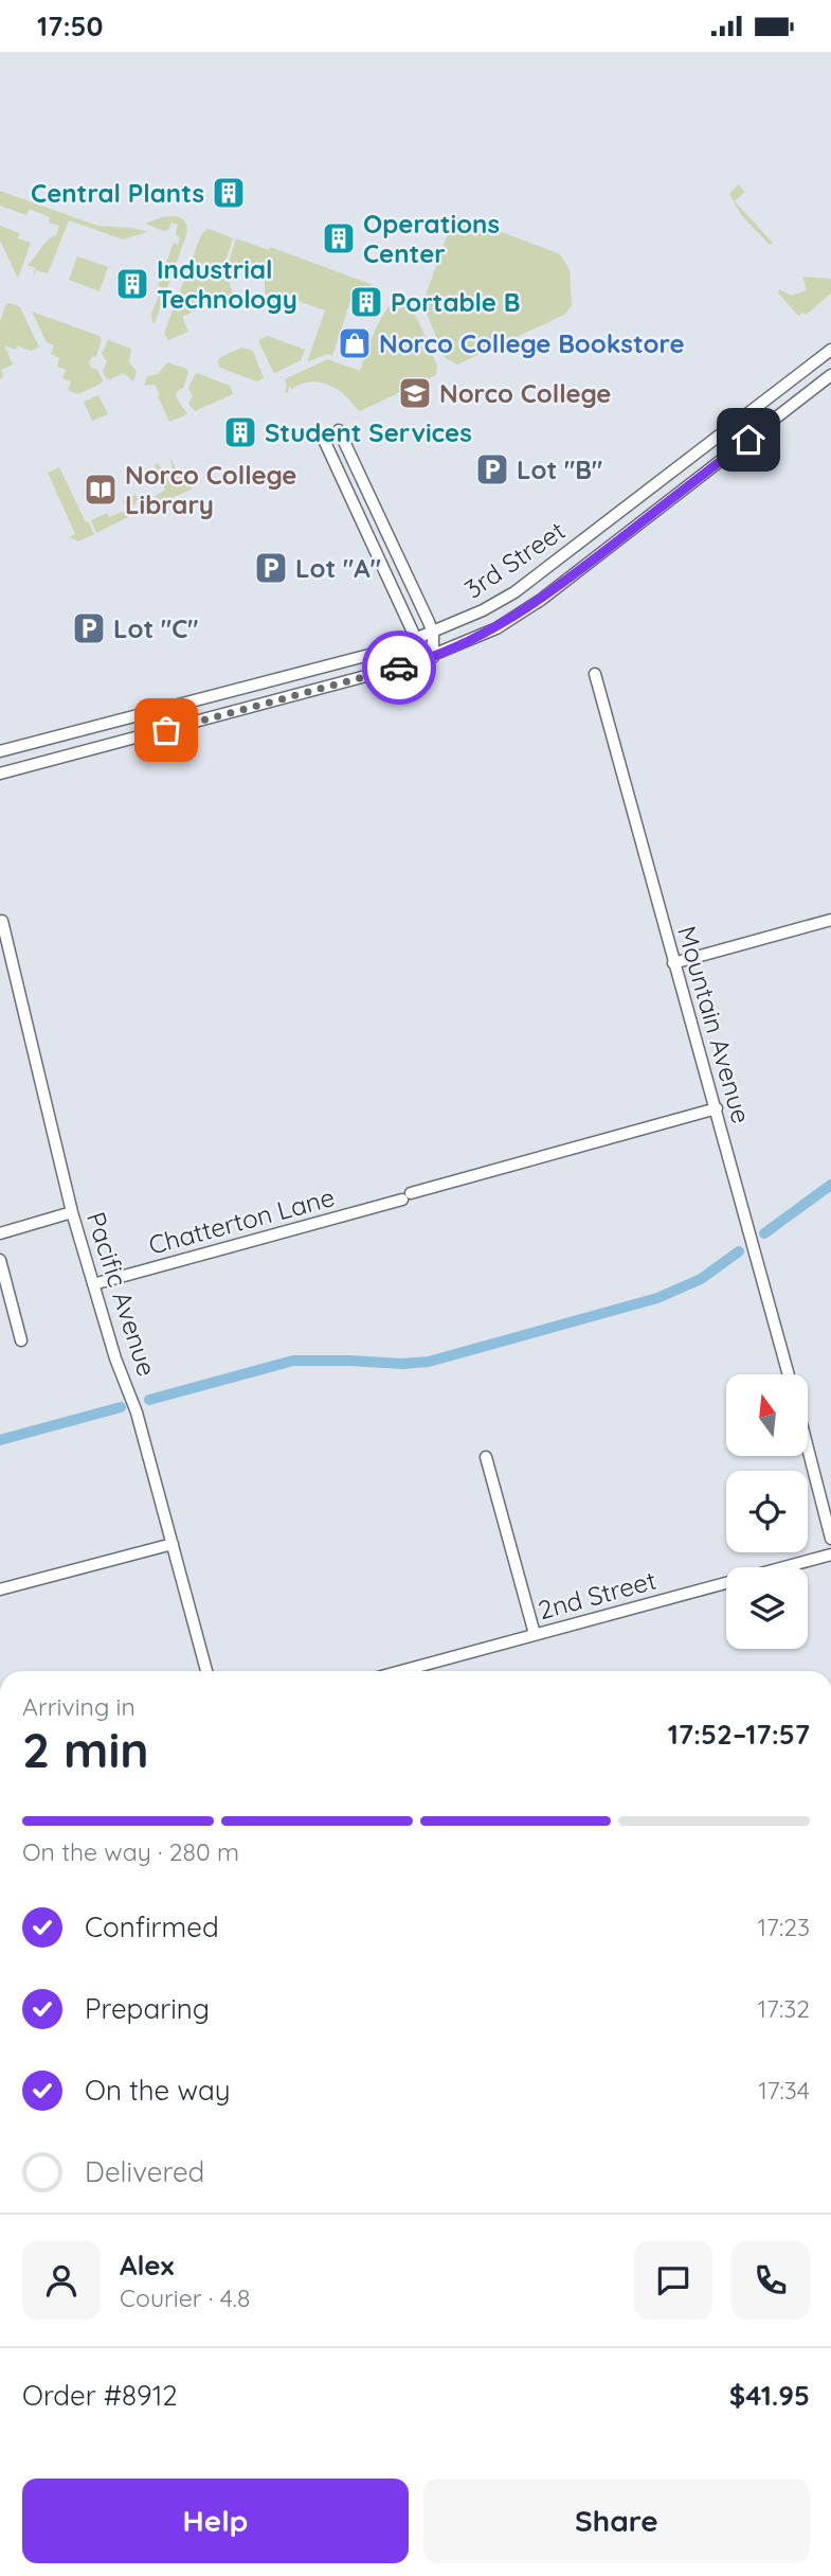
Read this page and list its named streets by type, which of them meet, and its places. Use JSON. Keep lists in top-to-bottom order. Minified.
{"streets":{"street":["3rd Street","Mountain Avenue","Chatterton Lane","Pacific Avenue","2nd Street"]},"crossings":[["Mountain Avenue","Chatterton Lane"],["Chatterton Lane","Pacific Avenue"]],"places":{"building":["Central Plants","Operations Center","Industrial Technology","Portable B","Student Services"],"shop":["Norco College Bookstore"],"school or university":["Norco College"],"parking":["Lot \"B\"","Lot \"A\"","Lot \"C\""],"library":["Norco College Library"]},"north":"top","page":{"status":"17:50","heading":["2 min","Arriving in","17:52–17:57"],"panel":["Alex","Courier · 4.8","Order #8912","$41.95"],"bar":"On the way · 280 m","list":[["Confirmed","17:23"],["Preparing","17:32"],["On the way","17:34"],"Delivered"],"buttons":["Help","Share"]}}
